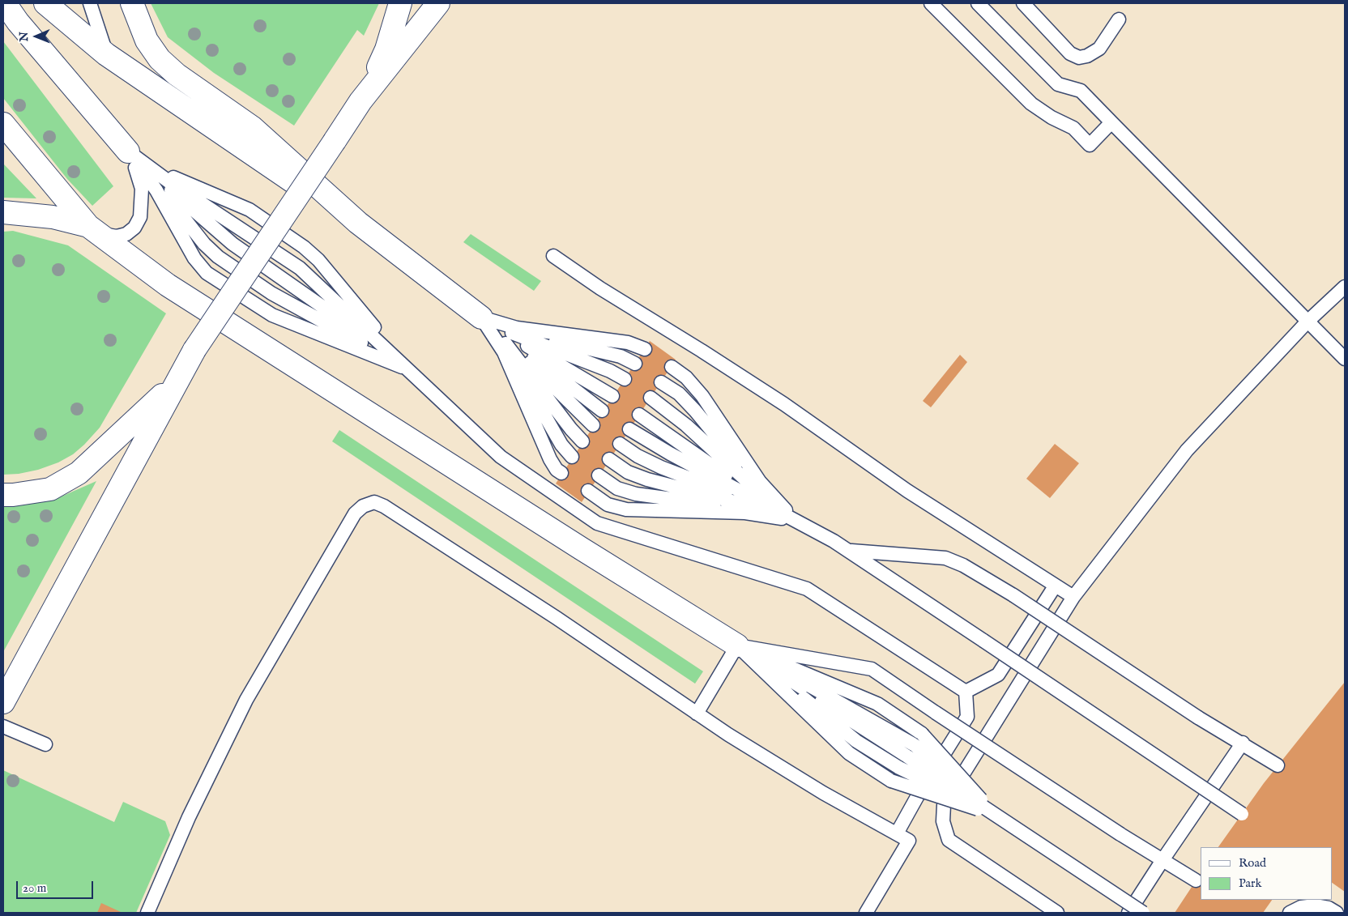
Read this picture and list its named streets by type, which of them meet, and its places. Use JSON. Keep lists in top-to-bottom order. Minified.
{"legend":["Road","Park"],"scale_bar":"20 m","north":"left"}
